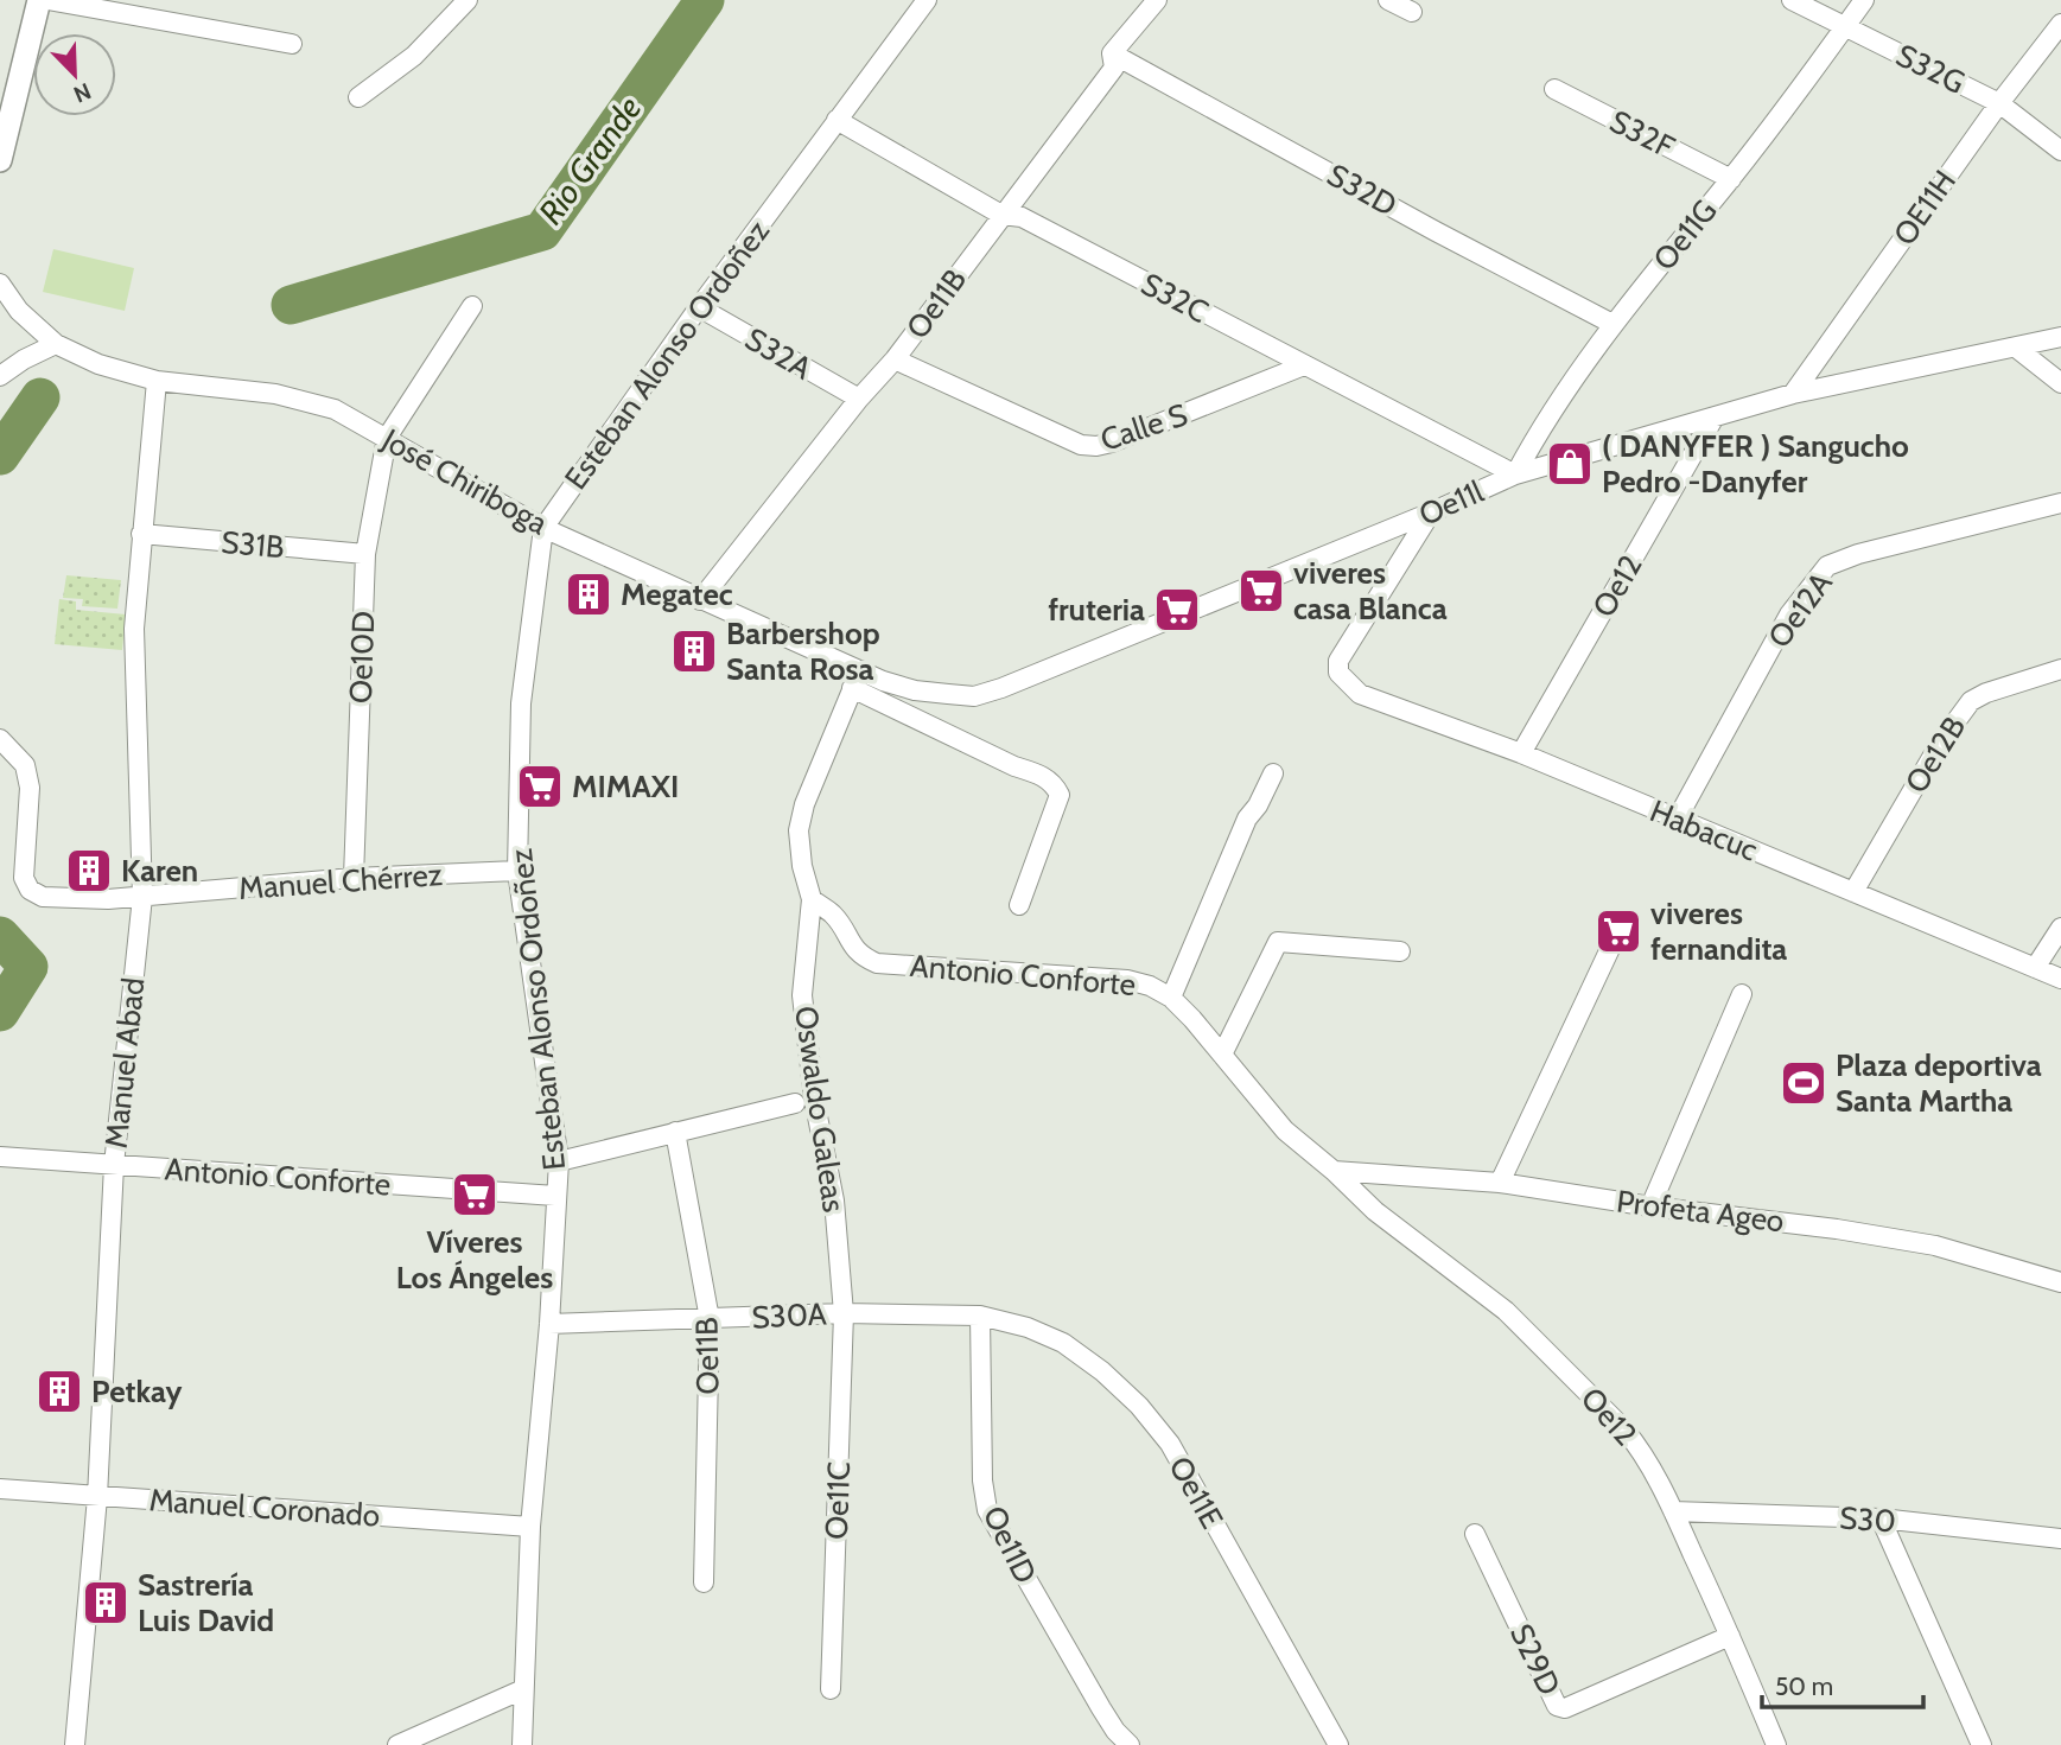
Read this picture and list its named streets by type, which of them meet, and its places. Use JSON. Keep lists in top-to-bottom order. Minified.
{"streets":{"street":["S32G","S32F","S32D","OE11H","Oe11G","S32C","Oe11B","S32A","Esteban Alonso Ordoñez","Calle S","José Chiriboga","Oe11l","S31B","Oe12","Oe12A","Oe10D","Oe12B","Habacuc","Manuel Chérrez","Antonio Conforte","Manuel Abad","Oswaldo Galeas","Profeta Ageo","S30A","Oe11E","Oe11C","Manuel Coronado","S30","Oe11D","S29D"]},"crossings":[["S32G","OE11H"],["S32G","Oe11G"],["S32F","Oe11G"],["S32D","Oe11G"],["S32D","Oe11B"],["OE11H","Oe11l"],["Oe11G","S32C"],["Oe11G","Oe11l"],["S32C","Oe11B"],["S32C","Esteban Alonso Ordoñez"],["S32C","Calle S"],["S32C","Oe11l"],["Oe11B","S32A"],["Oe11B","Calle S"],["Oe11B","José Chiriboga"],["Oe11B","S30A"],["S32A","Esteban Alonso Ordoñez"],["Esteban Alonso Ordoñez","José Chiriboga"],["Esteban Alonso Ordoñez","Manuel Chérrez"],["Esteban Alonso Ordoñez","Antonio Conforte"],["Esteban Alonso Ordoñez","S30A"],["Esteban Alonso Ordoñez","Manuel Coronado"],["José Chiriboga","Oe11l"],["José Chiriboga","Oe10D"],["José Chiriboga","Manuel Abad"],["José Chiriboga","Oswaldo Galeas"],["Oe11l","Oe12"],["Oe11l","Habacuc"],["Oe11l","Oswaldo Galeas"],["S31B","Oe10D"],["S31B","Manuel Abad"],["Oe12","Habacuc"],["Oe12","Antonio Conforte"],["Oe12","Profeta Ageo"],["Oe12","S30"],["Oe12","S29D"],["Oe12A","Habacuc"],["Oe10D","Manuel Chérrez"],["Oe12B","Habacuc"],["Manuel Chérrez","Manuel Abad"],["Antonio Conforte","Manuel Abad"],["Antonio Conforte","Oswaldo Galeas"],["Antonio Conforte","Profeta Ageo"],["Manuel Abad","Manuel Coronado"],["Oswaldo Galeas","S30A"],["Oswaldo Galeas","Oe11C"],["S30A","Oe11E"],["S30A","Oe11C"],["S30A","Oe11D"],["Oe11E","Oe11D"]],"water":["Rio Grande"],"places":{"shop":["( DANYFER ) Sangucho Pedro -Danyfer"],"supermarket":["viveres casa Blanca","fruteria","MIMAXI","viveres fernandita","Víveres Los Ángeles"],"building":["Megatec","Barbershop Santa Rosa","Karen","Petkay","Sastrería Luis David"],"sports":["Plaza deportiva Santa Martha"]},"scale_bar":"50 m","north":"bottom right"}
